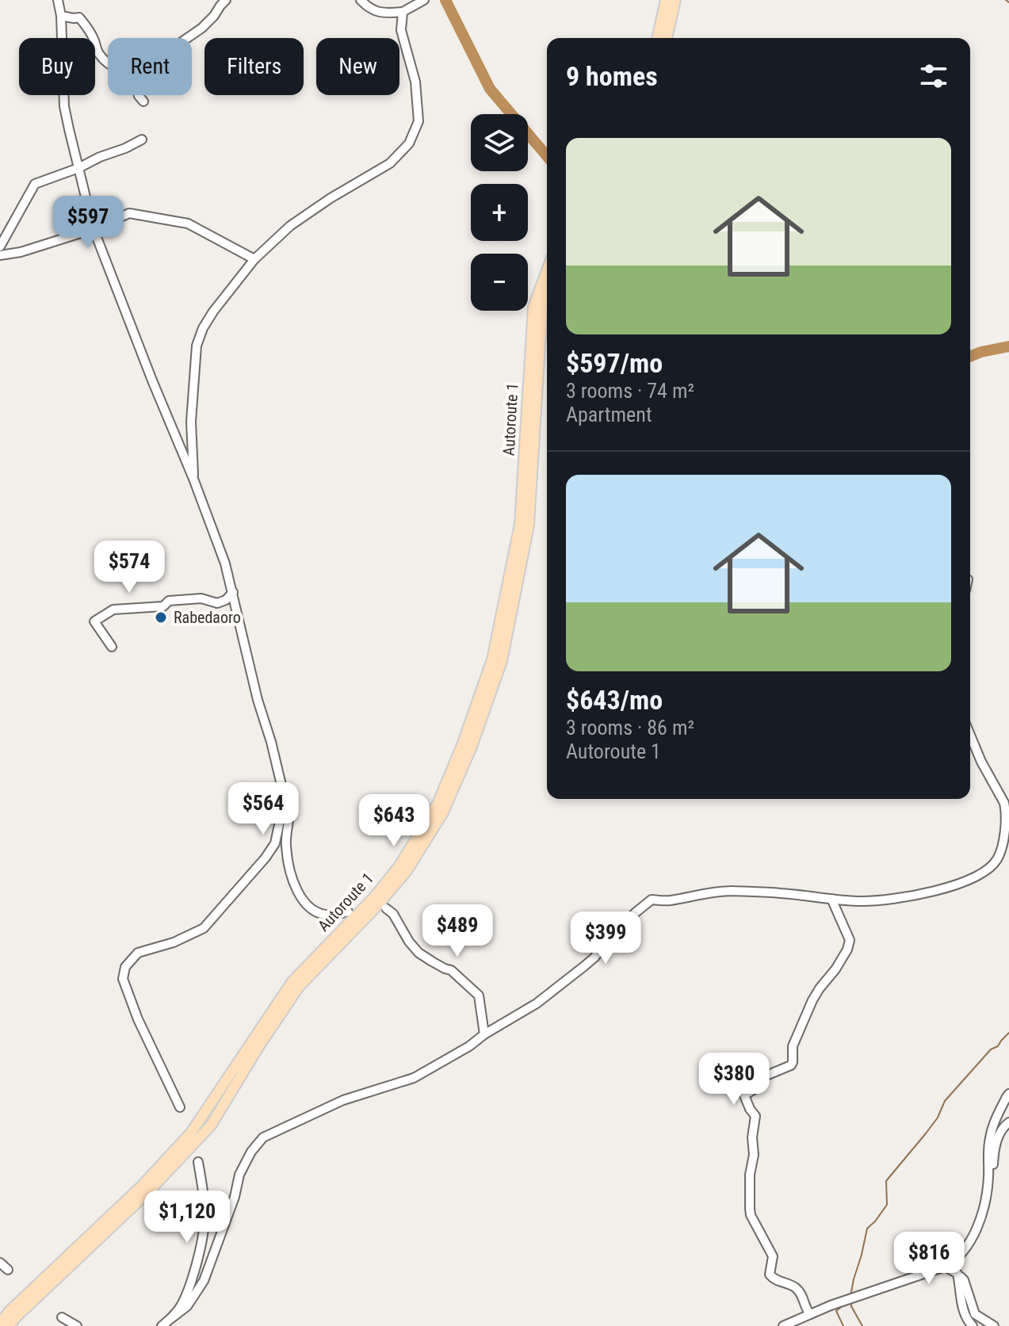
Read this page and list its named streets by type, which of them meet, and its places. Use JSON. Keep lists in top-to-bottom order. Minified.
{"streets":{"main road":["Autoroute 1"]},"places":["Rabedaoro"],"page":{"chip":["Buy","Rent","Filters","New"],"heading":"9 homes","map_buttons":["+","−"],"list":[{"name":"$597/mo","note":"3 rooms · 74 m² · Apartment"},{"name":"$643/mo","note":"3 rooms · 86 m² · Autoroute 1"}],"price":["$597","$574","$564","$643","$489","$399","$380","$1,120","$816"]}}
